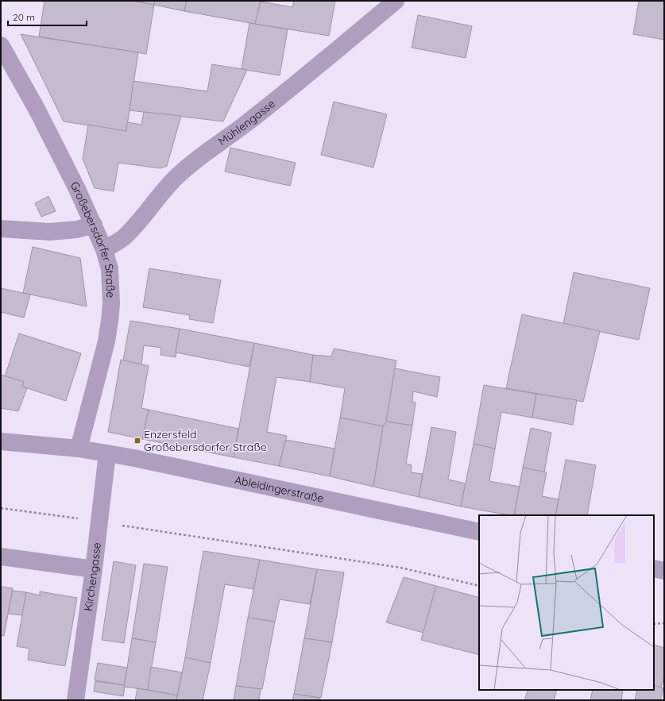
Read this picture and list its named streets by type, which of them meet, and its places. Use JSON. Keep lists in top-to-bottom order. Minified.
{"streets":{"street":["Mühlengasse","Großebersdorfer Straße","Ableidingerstraße","Kirchengasse"]},"crossings":[["Mühlengasse","Großebersdorfer Straße"],["Großebersdorfer Straße","Ableidingerstraße"],["Ableidingerstraße","Kirchengasse"]],"places":{"transit":["Enzersfeld Großebersdorfer Straße"]},"scale_bar":"20 m"}
